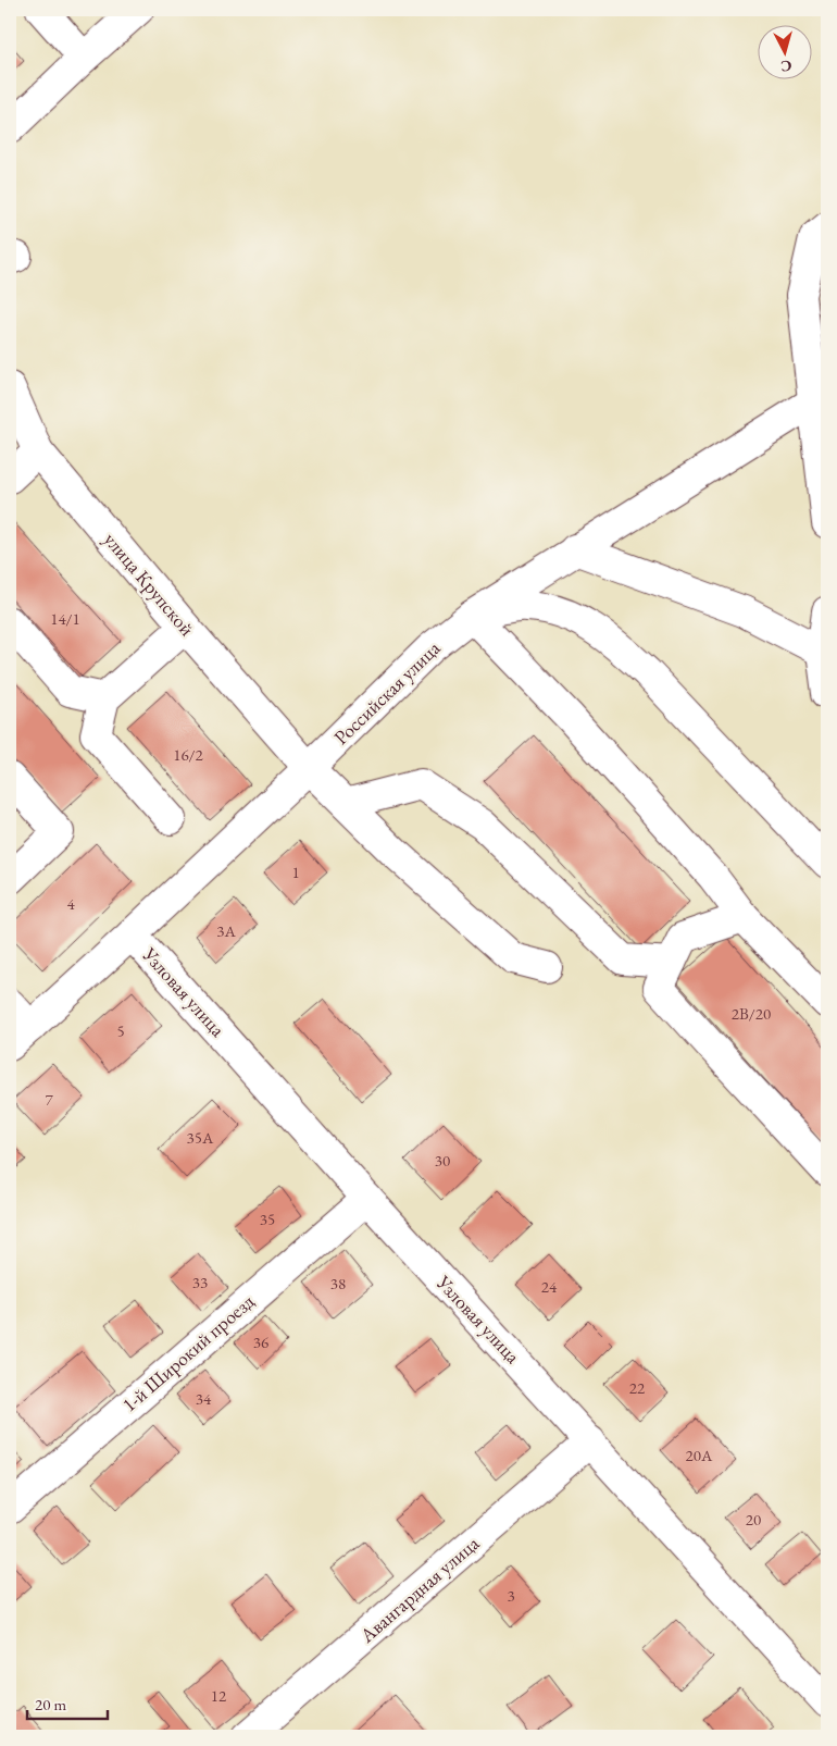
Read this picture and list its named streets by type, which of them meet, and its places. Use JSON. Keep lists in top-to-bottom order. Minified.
{"streets":{"street":["улица Крупской","Российская улица","Узловая улица","1-й Широкий проезд","Авангардная улица"]},"crossings":[["улица Крупской","Российская улица"],["Российская улица","Узловая улица"],["Узловая улица","1-й Широкий проезд"],["Узловая улица","Авангардная улица"]],"house_numbers":["14/1","16/2","1","4","3А","2В/20","5","7","35А","30","35","33","38","24","36","22","34","20А","20","3","12"],"scale_bar":"20 m","north":"bottom"}
